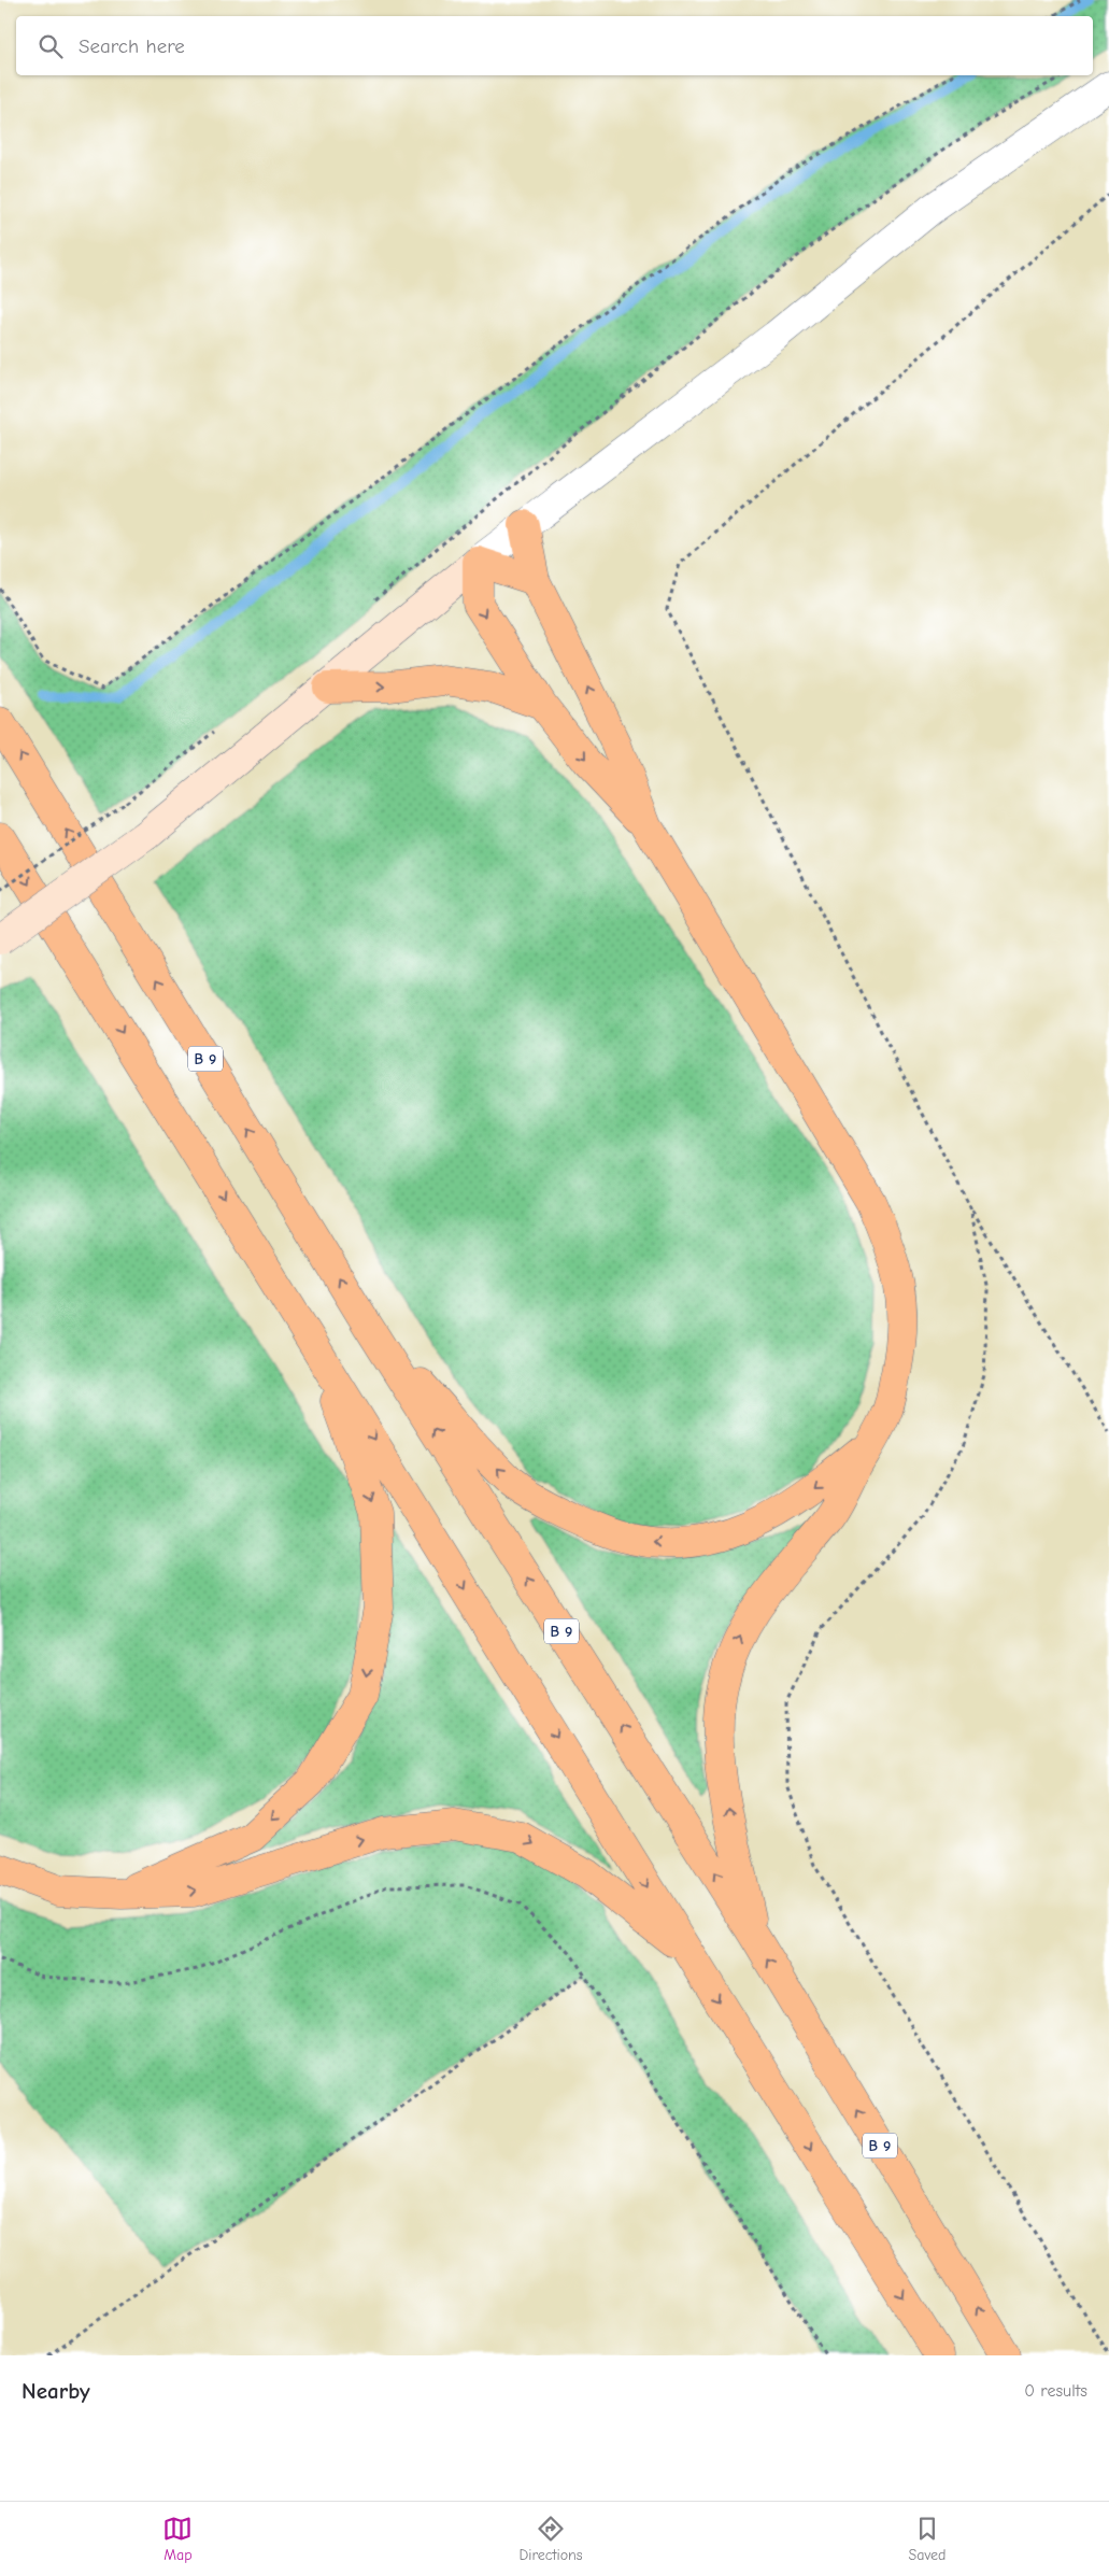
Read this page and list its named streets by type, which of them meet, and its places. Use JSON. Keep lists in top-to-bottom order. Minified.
{"streets":{"highway":["B 9"]},"page":{"search":"Search here","heading":["Nearby","0 results"],"nav":["Map","Directions","Saved"]}}
